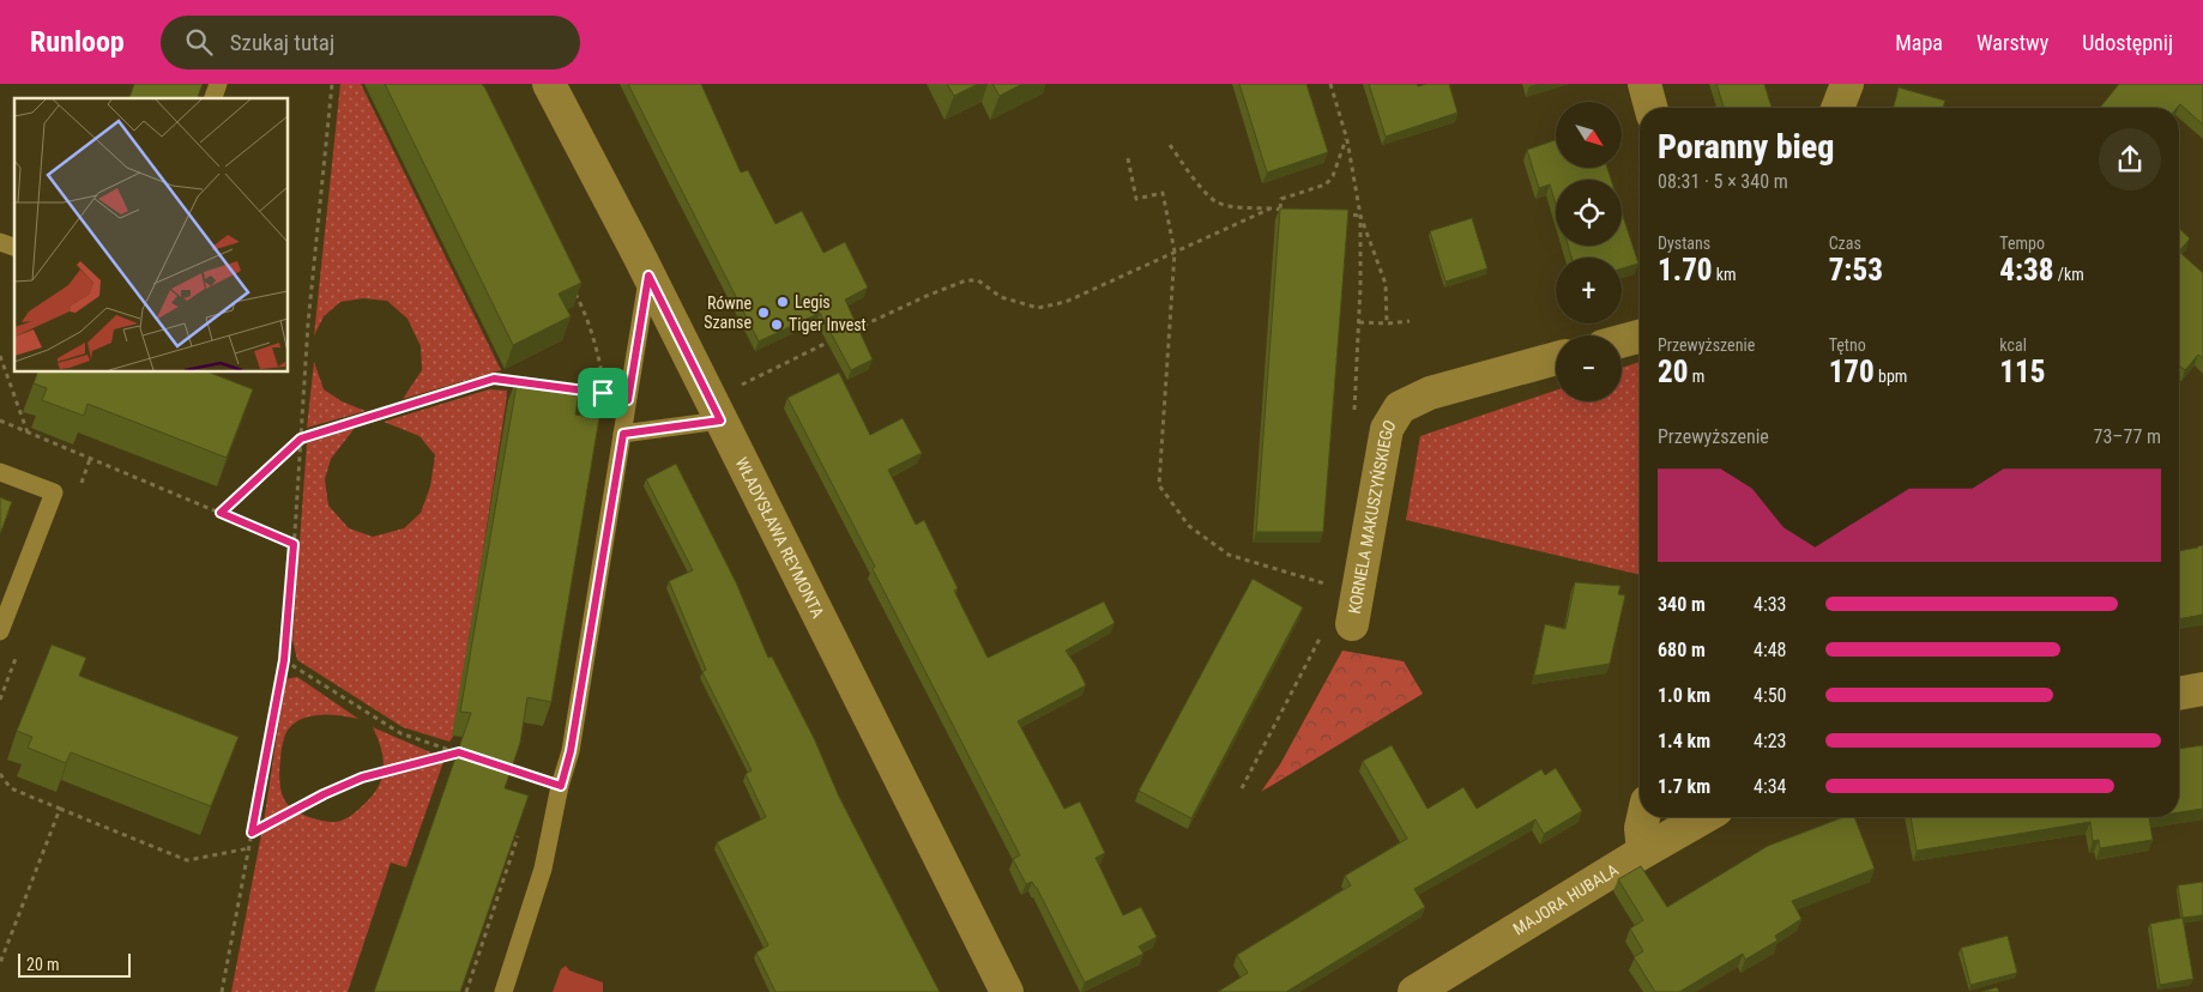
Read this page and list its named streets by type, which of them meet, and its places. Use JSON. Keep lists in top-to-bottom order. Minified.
{"streets":{"street":["KORNELA MAKUSZYŃSKIEGO","WŁADYSŁAWA REYMONTA","MAJORA HUBALA"]},"places":["Legis","Równe Szanse","Tiger Invest"],"scale_bar":"20 m","north":"bottom right","page":{"header":"Runloop","search":"Szukaj tutaj","nav":["Mapa","Warstwy","Udostępnij"],"map_buttons":["+","−"],"heading":["Poranny bieg","08:31 · 5 × 340 m"],"stats":[["Dystans","1.70 km"],["Czas","7:53"],["Tempo","4:38 /km"],["Przewyższenie","20 m"],["Tętno","170 bpm"],["kcal","115"]],"chart":["Przewyższenie","73–77 m"],"list":[{"name":"340 m","note":"4:33"},{"name":"680 m","note":"4:48"},{"name":"1.0 km","note":"4:50"},{"name":"1.4 km","note":"4:23"},{"name":"1.7 km","note":"4:34"}],"scale":"20 m"}}
